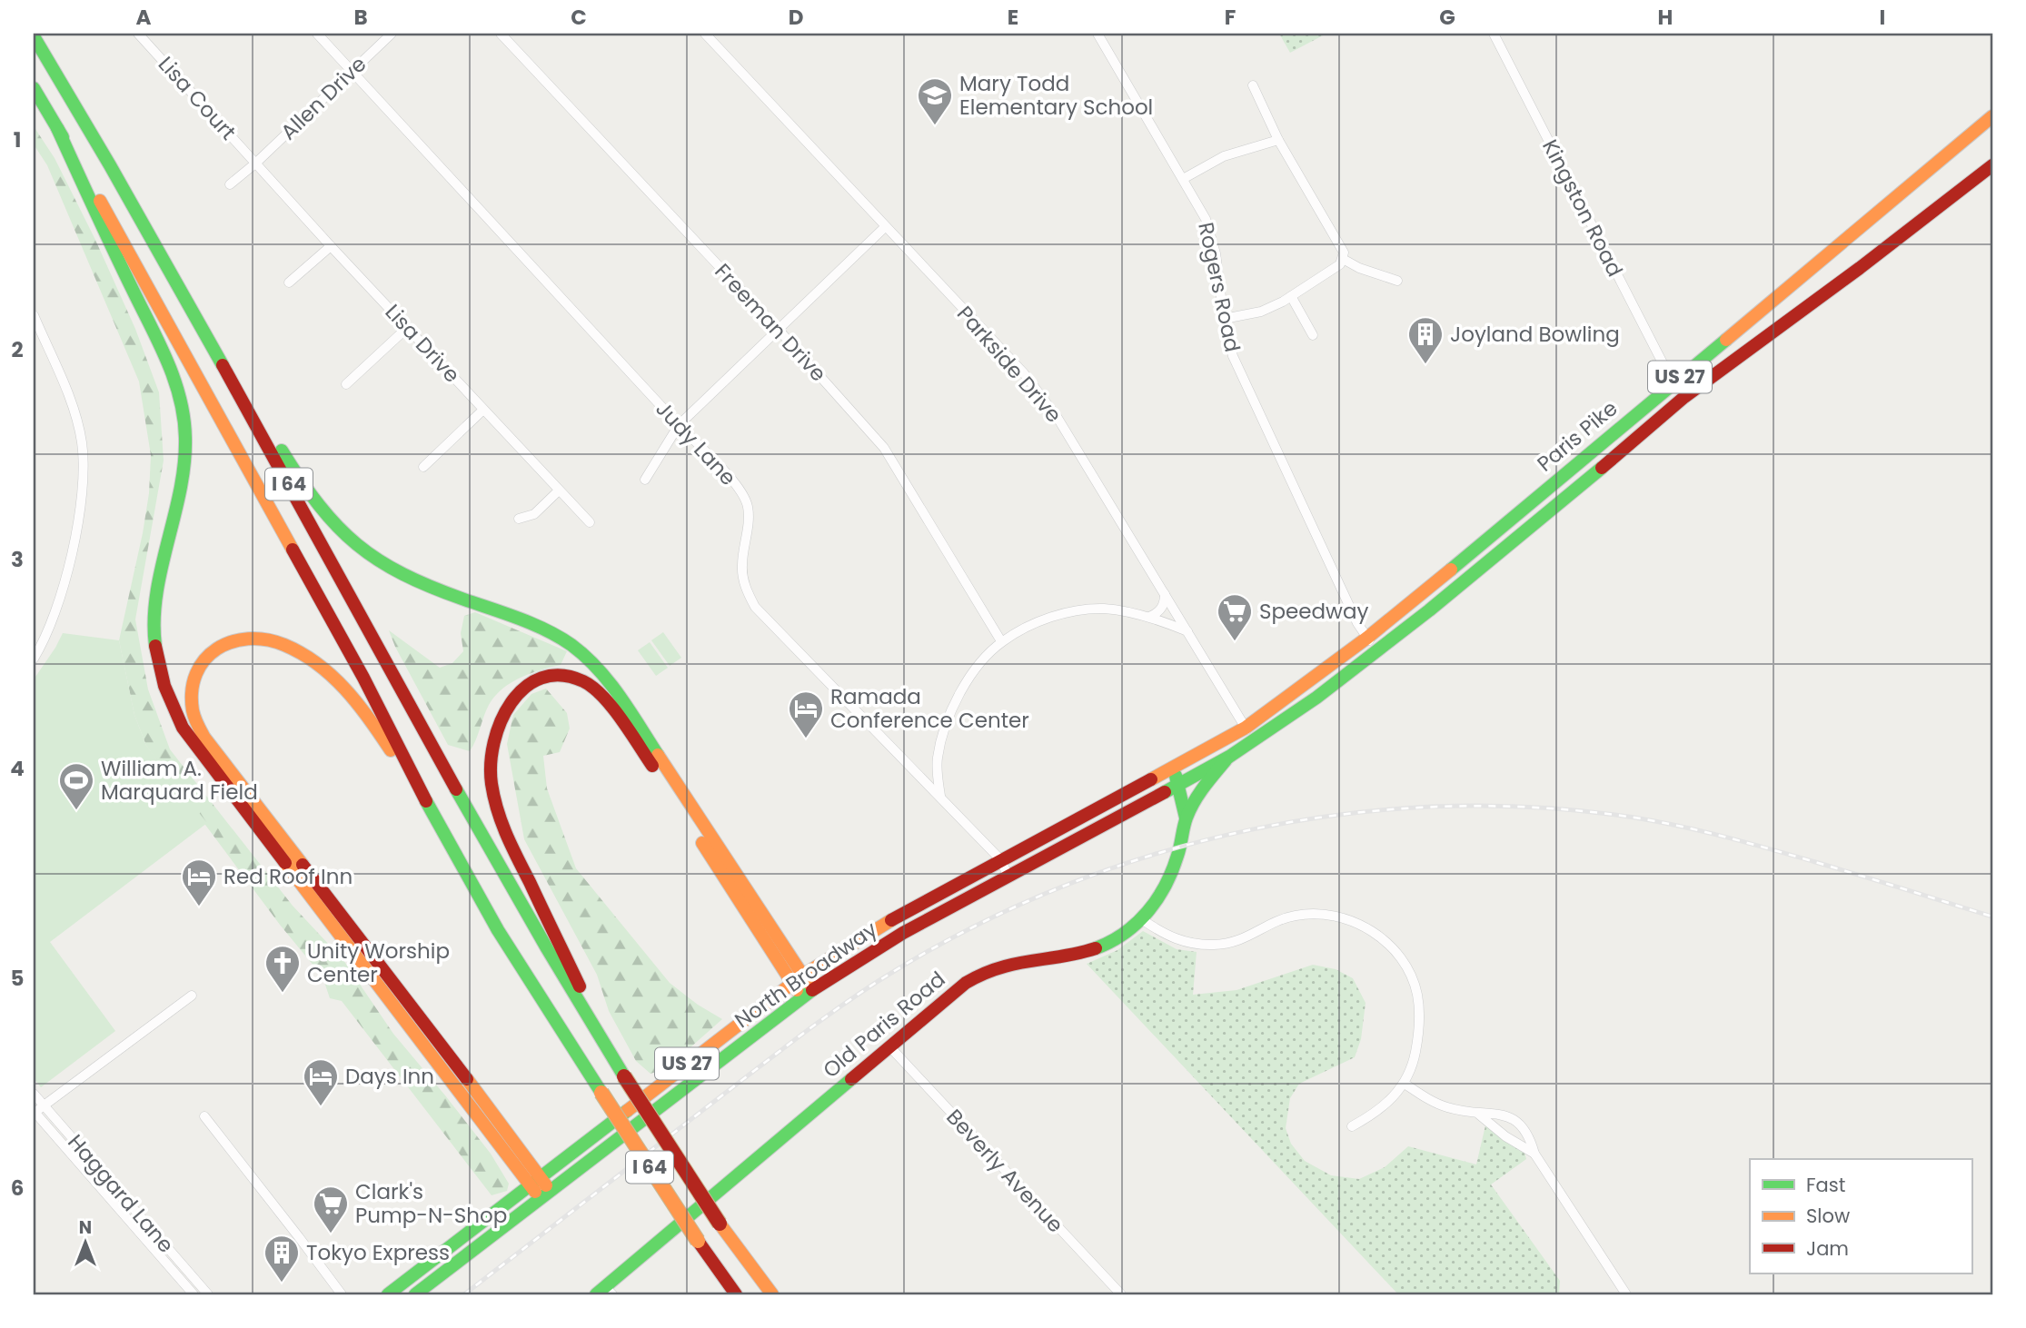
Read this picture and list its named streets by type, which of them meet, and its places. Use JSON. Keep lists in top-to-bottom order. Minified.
{"streets":{"main road":["US 27","Paris Pike","I 64","North Broadway","Old Paris Road"],"street":["Lisa Court","Allen Drive","Kingston Road","Rogers Road","Freeman Drive","Lisa Drive","Parkside Drive","Judy Lane","Beverly Avenue","Haggard Lane"]},"crossings":[["Lisa Court","Allen Drive"],["Lisa Court","Lisa Drive"],["Allen Drive","Lisa Drive"],["Allen Drive","Judy Lane"],["Kingston Road","Paris Pike"],["Rogers Road","Paris Pike"],["Parkside Drive","Paris Pike"],["Parkside Drive","North Broadway"],["Paris Pike","North Broadway"],["Judy Lane","North Broadway"],["North Broadway","Old Paris Road"],["Old Paris Road","Beverly Avenue"]],"places":{"school or university":["Mary Todd Elementary School"],"building":["Joyland Bowling","Tokyo Express"],"supermarket":["Speedway","Clark's Pump-N-Shop"],"hotel":["Ramada Conference Center","Red Roof Inn","Days Inn"],"sports":["William A. Marquard Field"],"church":["Unity Worship Center"]},"legend":["Fast","Slow","Jam"],"north":"top","grid":{"columns":["A","B","C","D","E","F","G","H","I"],"rows":["1","2","3","4","5","6"]}}
